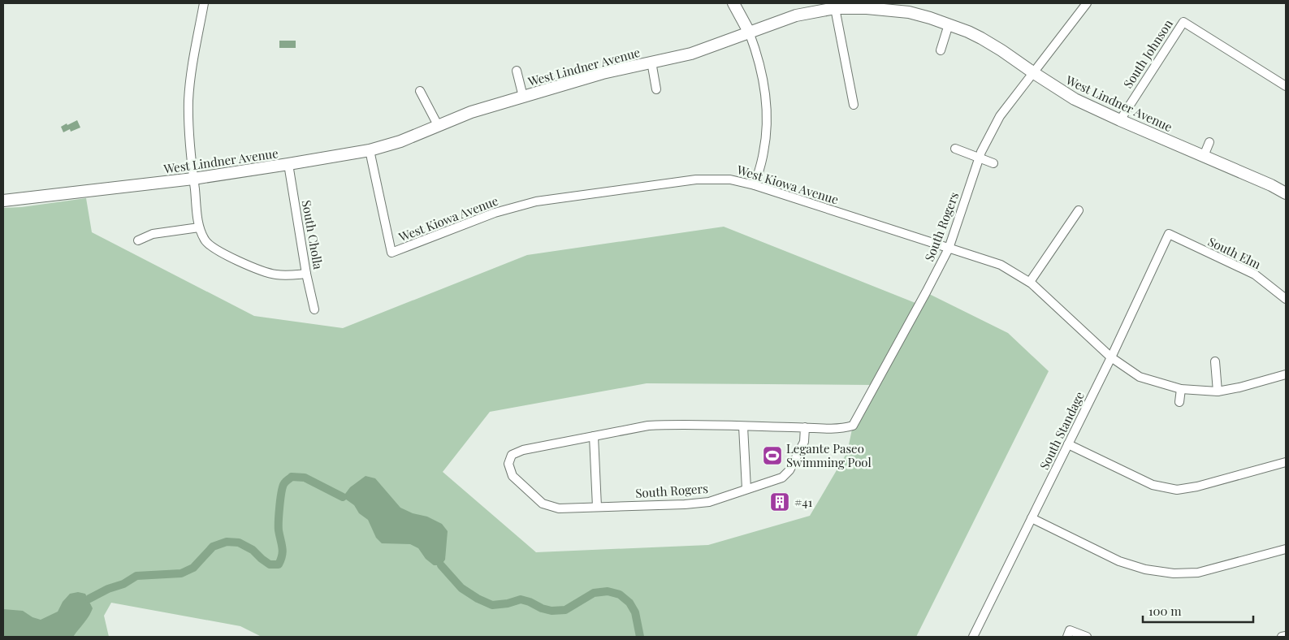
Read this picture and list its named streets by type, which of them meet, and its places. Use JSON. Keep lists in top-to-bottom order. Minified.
{"streets":{"street":["South Johnson","West Lindner Avenue","West Kiowa Avenue","South Rogers","South Cholla","South Elm","South Standage"]},"crossings":[["South Johnson","West Lindner Avenue"],["West Lindner Avenue","West Kiowa Avenue"],["West Lindner Avenue","South Rogers"],["West Lindner Avenue","South Cholla"],["West Kiowa Avenue","South Rogers"],["West Kiowa Avenue","South Standage"],["South Elm","South Standage"]],"places":{"sports":["Legante Paseo Swimming Pool"],"building":["#41"]},"scale_bar":"100 m"}
